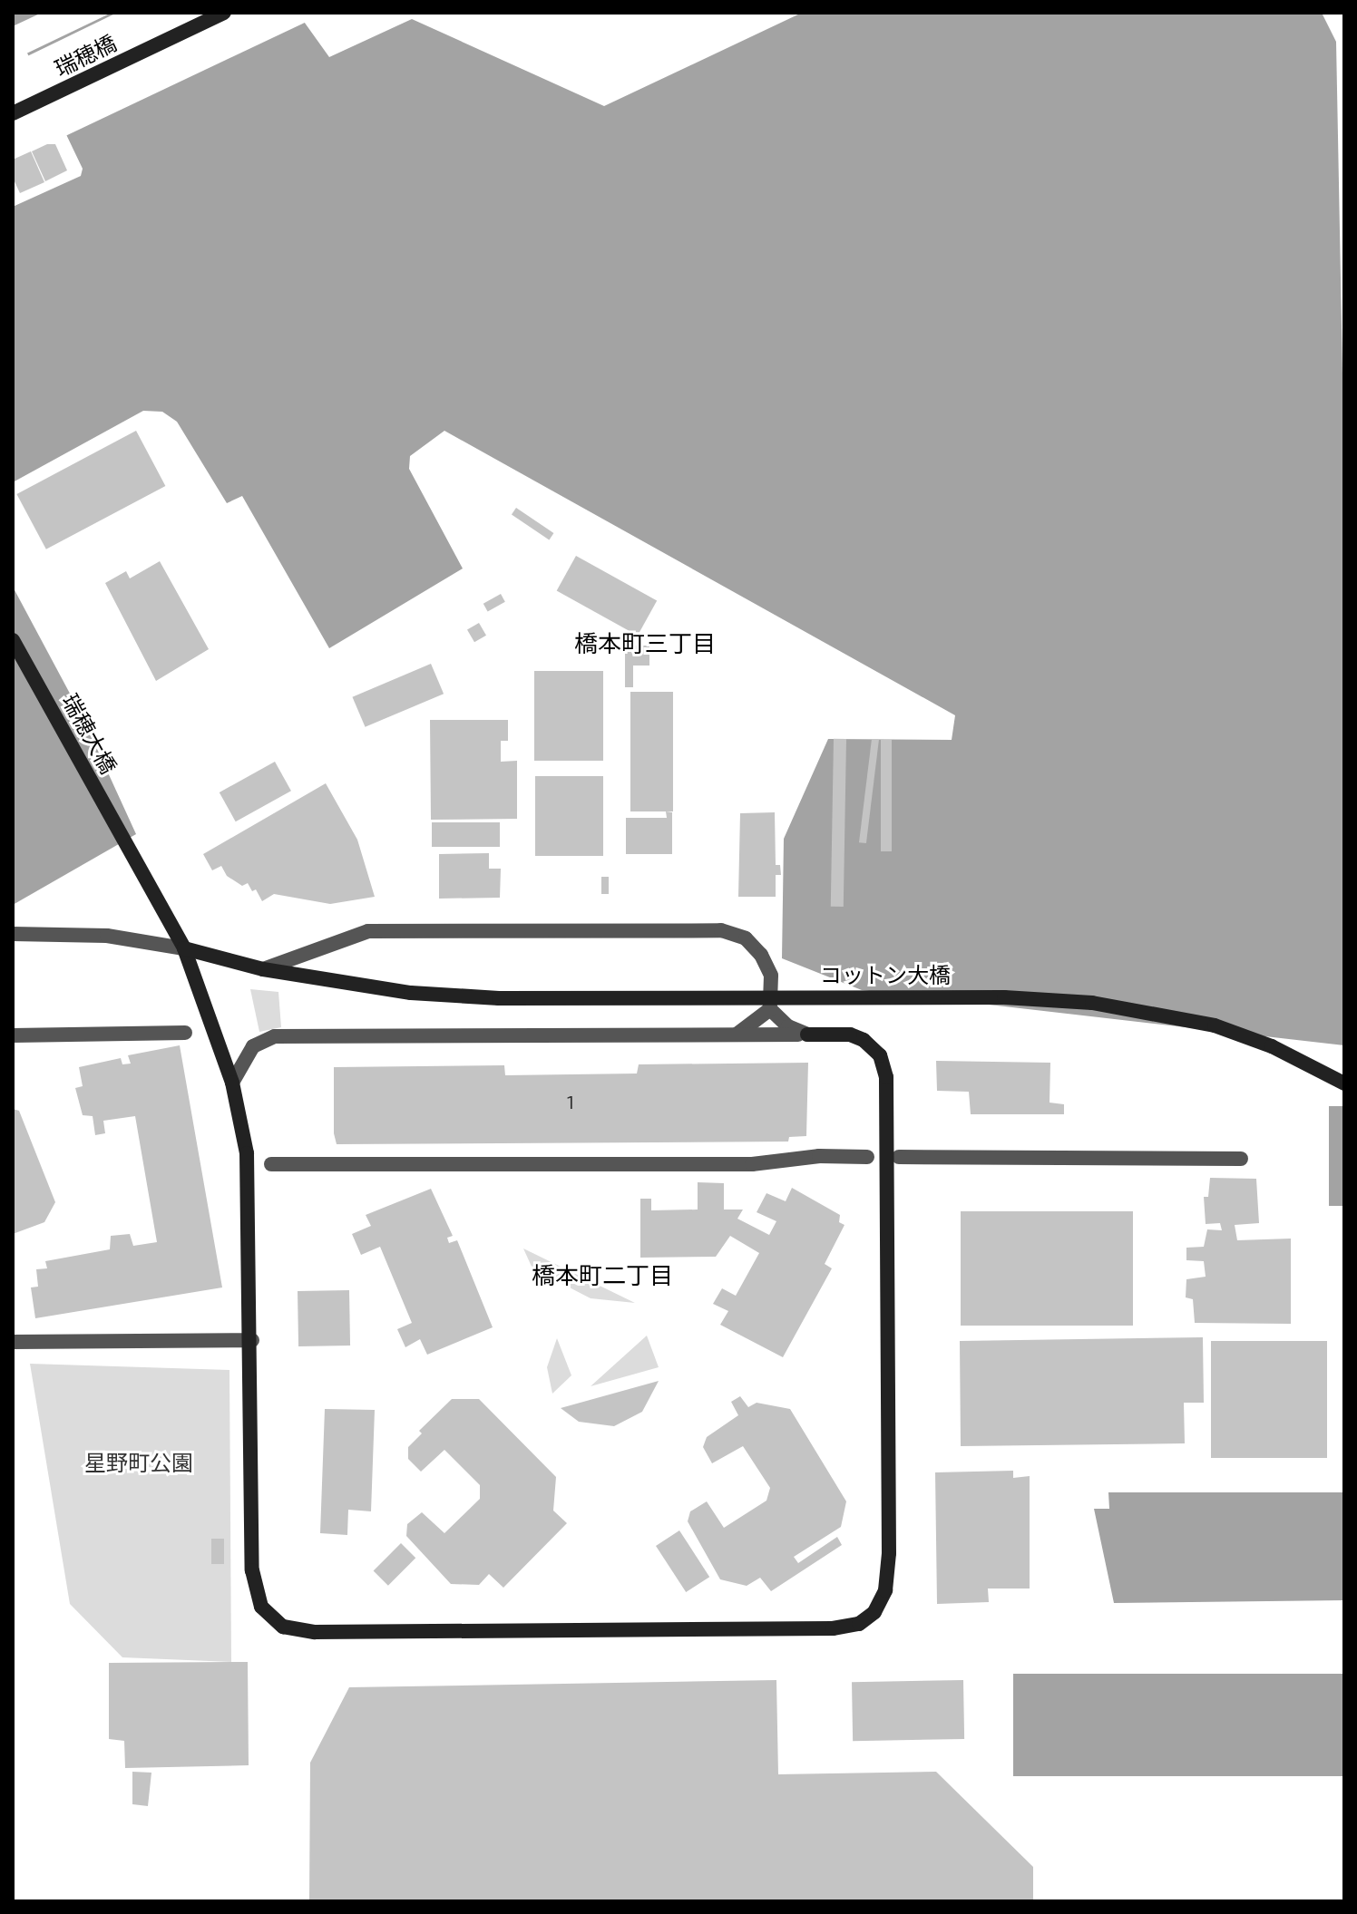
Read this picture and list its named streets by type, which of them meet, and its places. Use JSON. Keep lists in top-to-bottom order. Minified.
{"streets":{"street":["瑞穂橋","瑞穂大橋","コットン大橋"]},"crossings":[["瑞穂大橋","コットン大橋"]],"districts":["橋本町三丁目","橋本町二丁目"],"parks":["星野町公園"],"house_numbers":["1"]}
